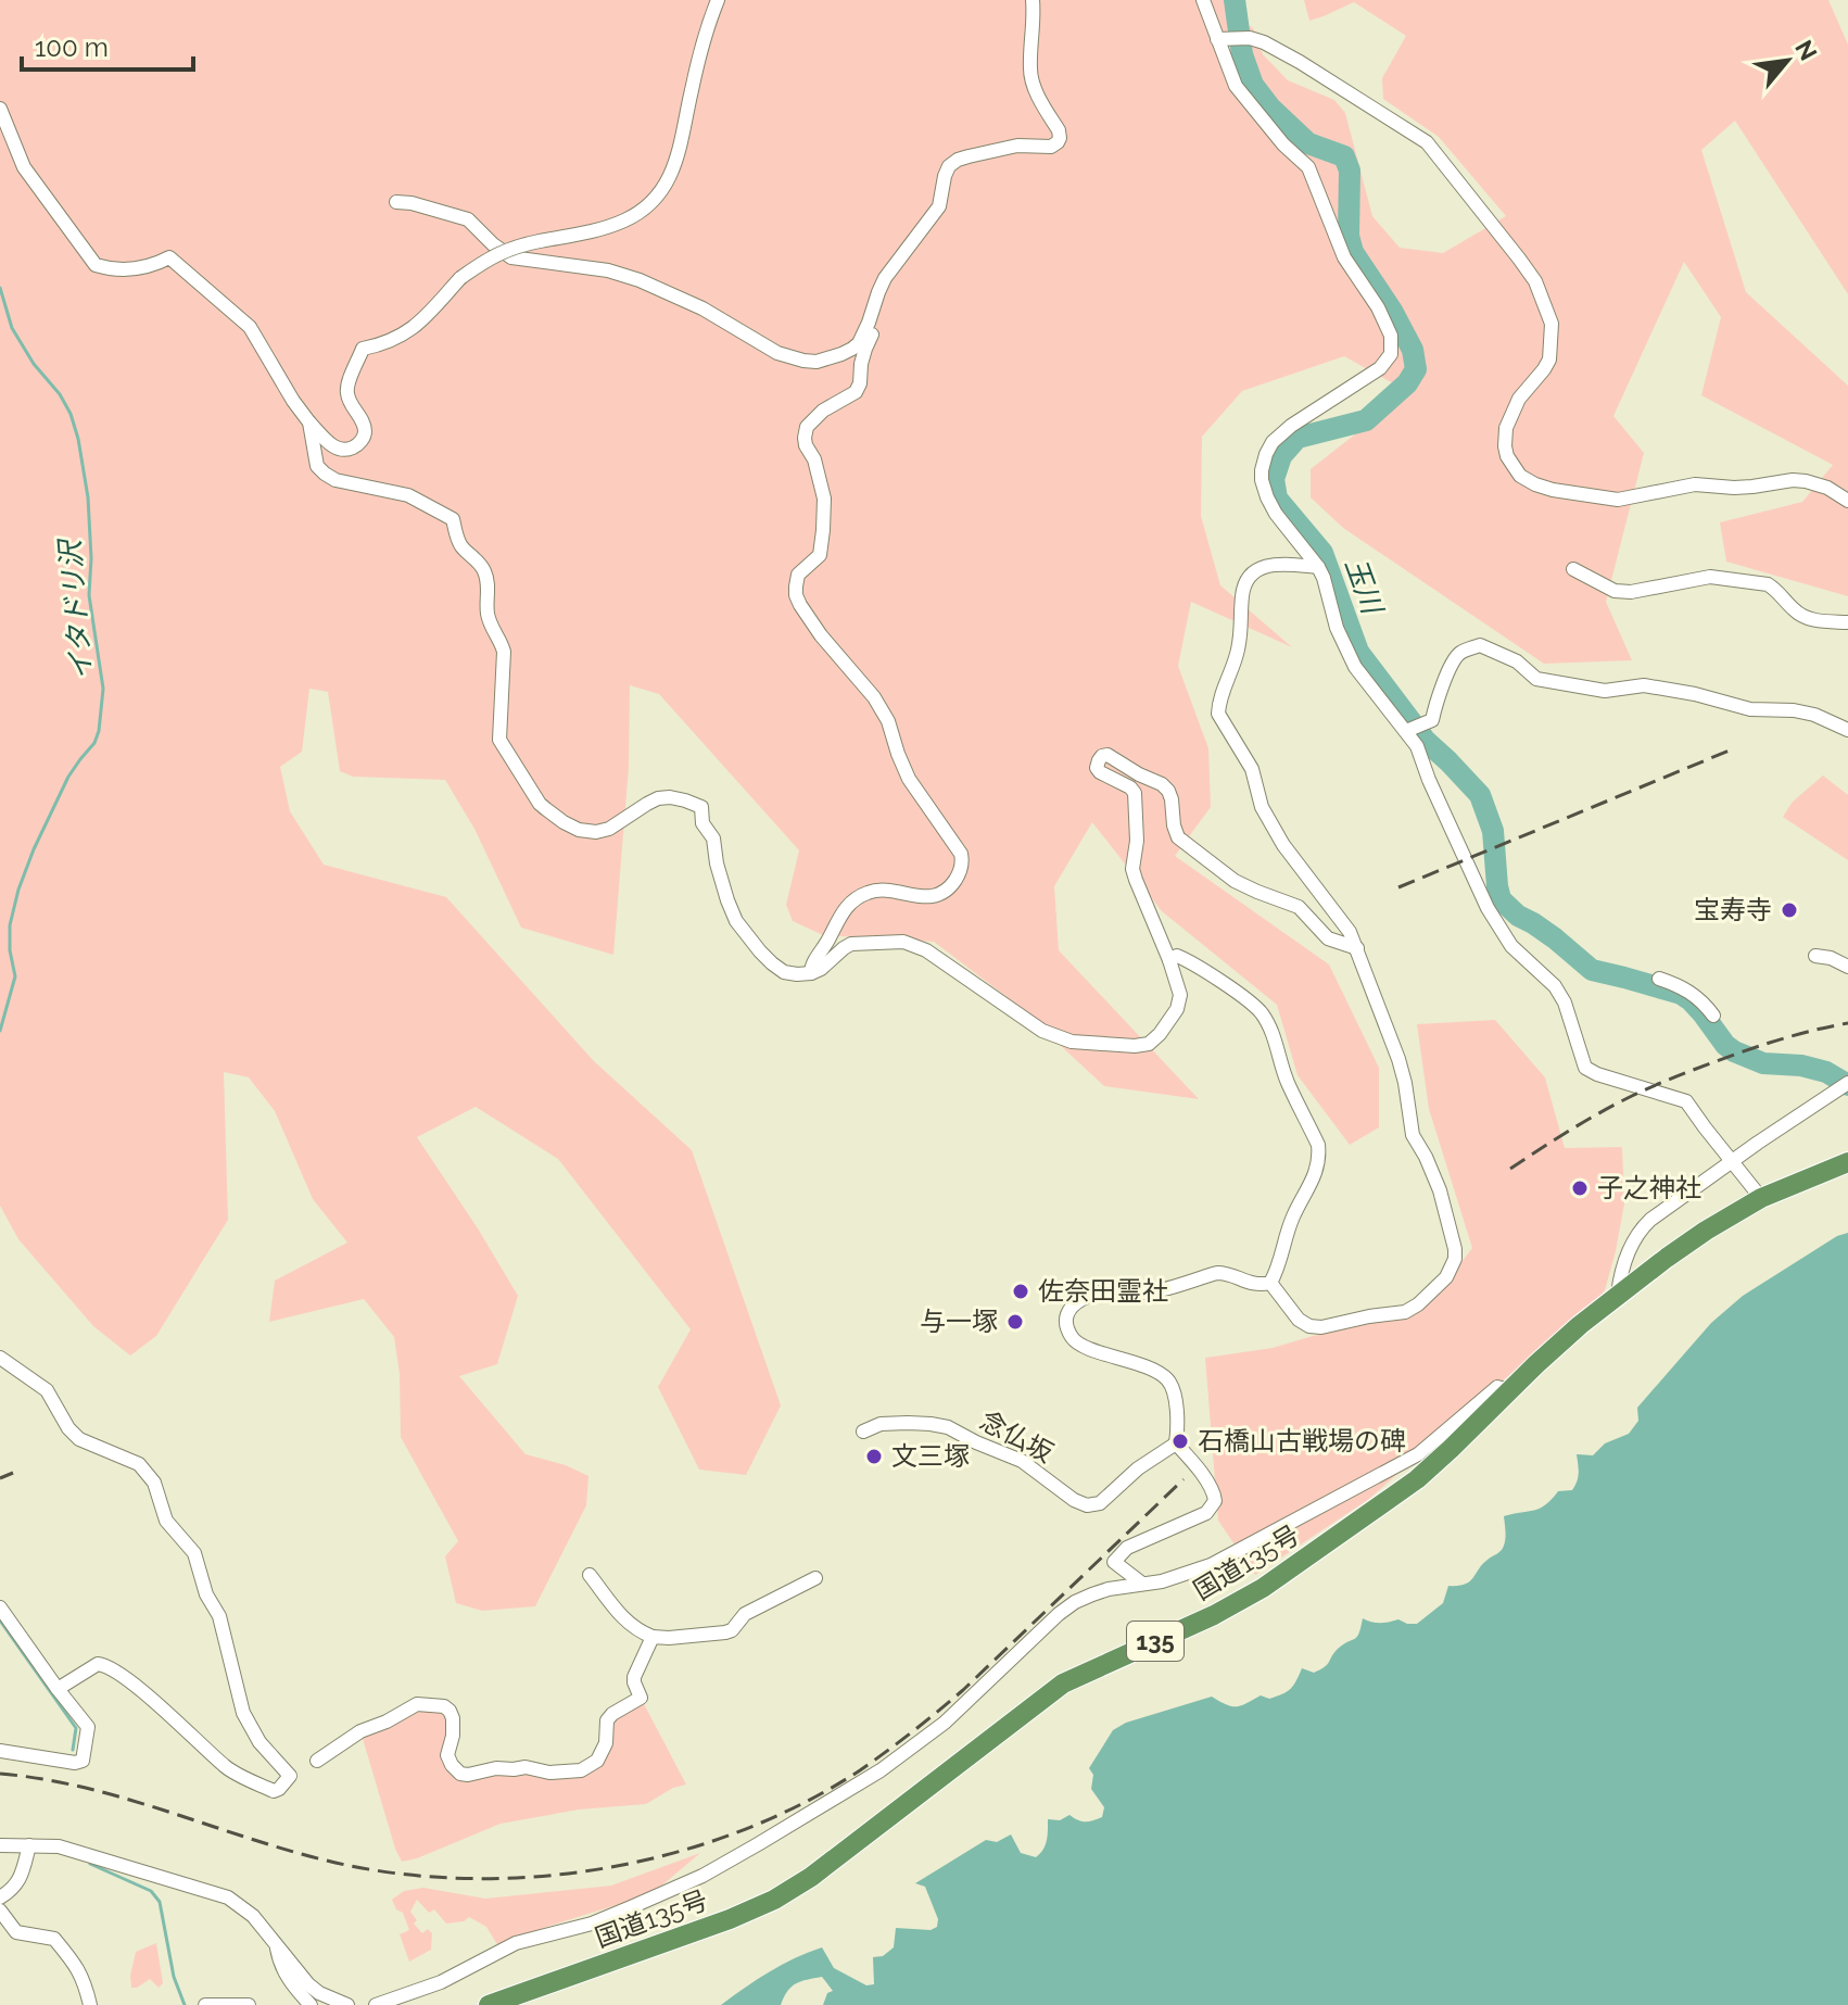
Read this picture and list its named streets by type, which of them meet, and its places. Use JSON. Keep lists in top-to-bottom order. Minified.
{"streets":{"highway":["国道135号","135"],"street":["念仏坂"]},"water":["玉川","イタドリ沢"],"places":["宝寿寺","子之神社","佐奈田霊社","与一塚","石橋山古戦場の碑","文三塚"],"scale_bar":"100 m","north":"top right"}
